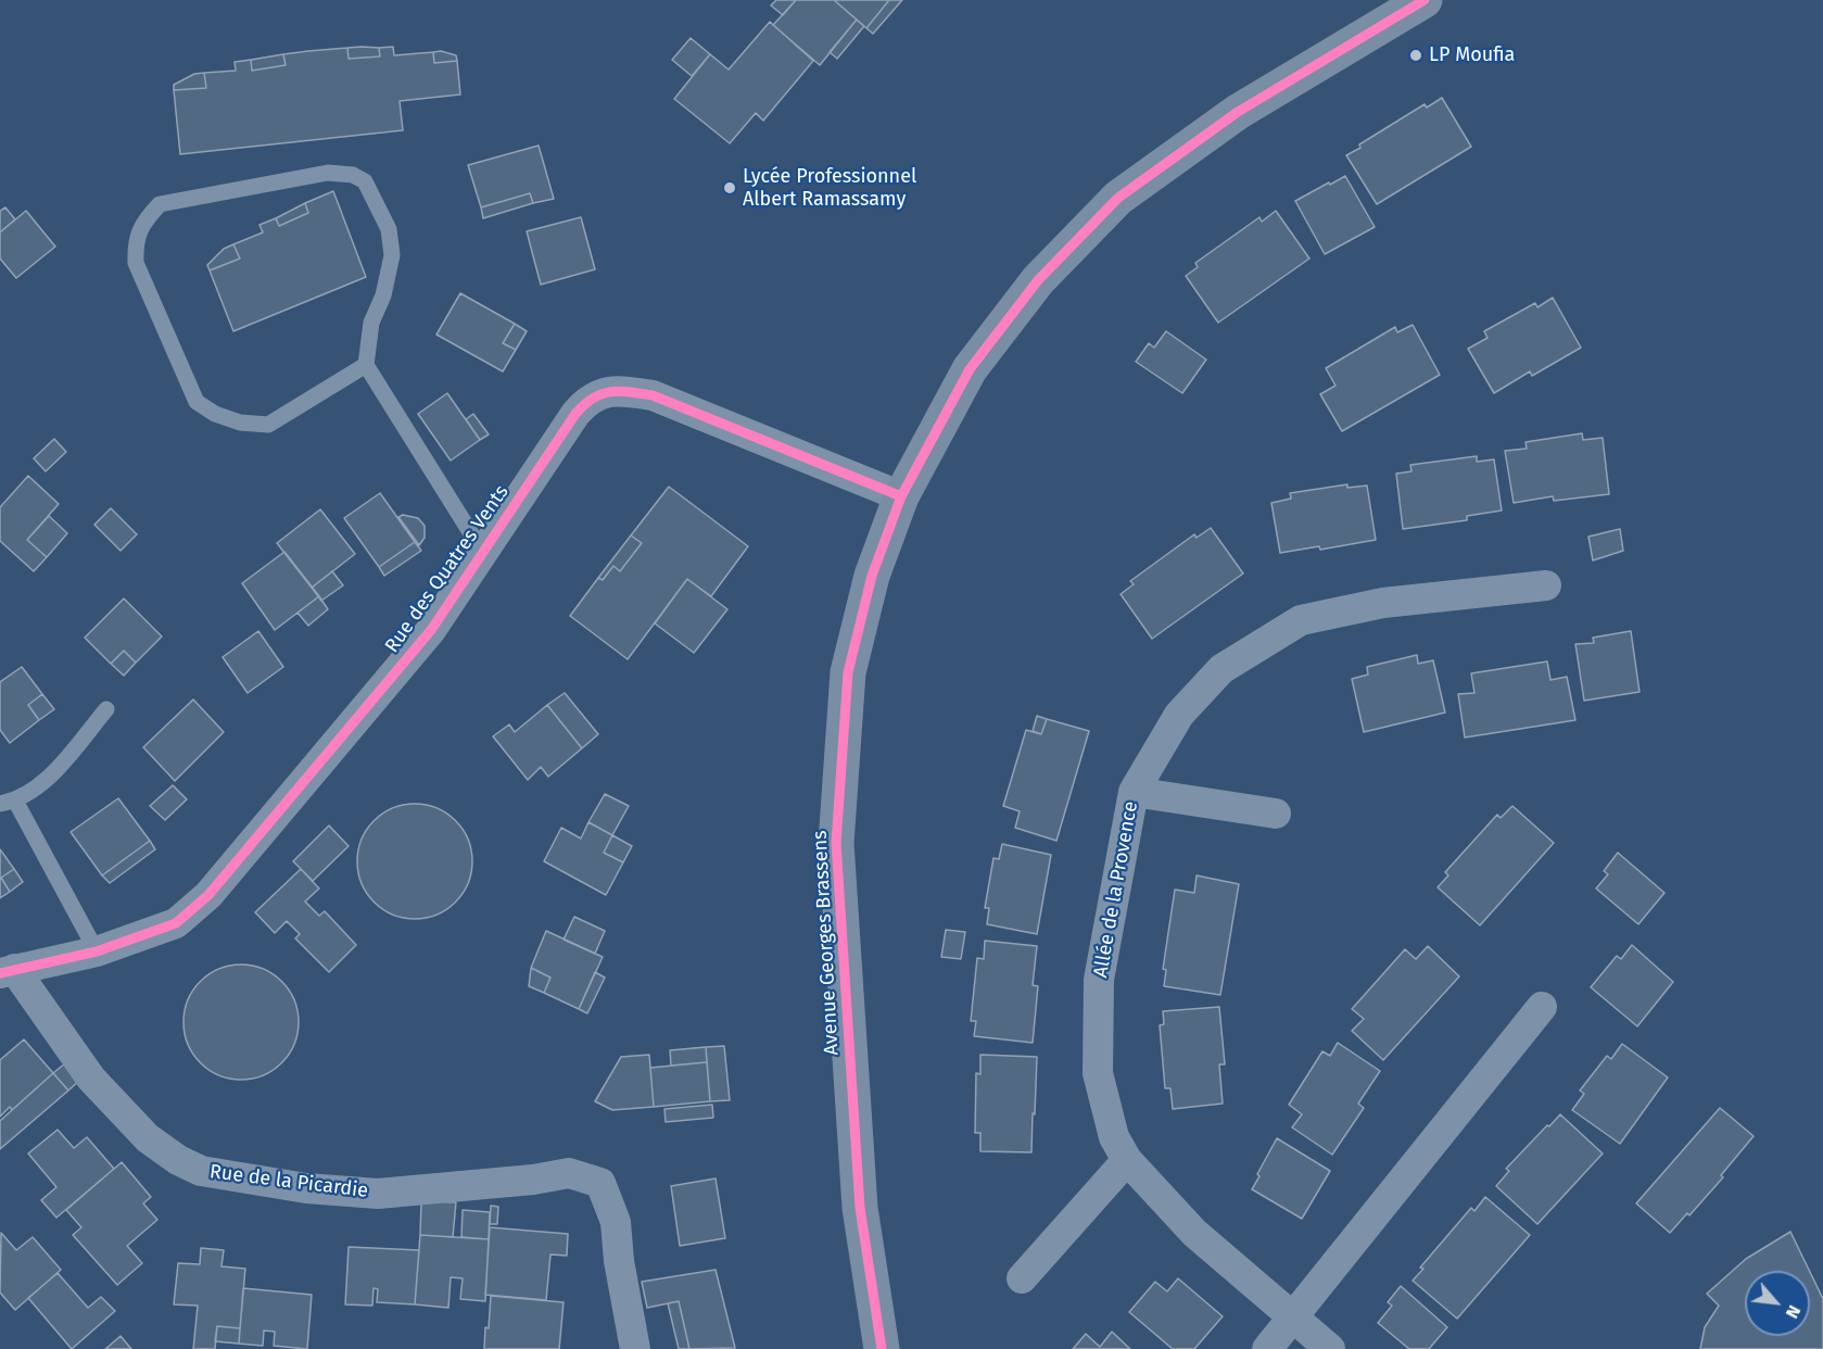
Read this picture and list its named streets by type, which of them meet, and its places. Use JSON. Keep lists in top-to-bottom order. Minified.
{"streets":{"street":["Rue des Quatres Vents","Allée de la Provence","Avenue Georges Brassens","Rue de la Picardie"]},"crossings":[["Rue des Quatres Vents","Avenue Georges Brassens"],["Rue des Quatres Vents","Rue de la Picardie"]],"places":["LP Moufia","Lycée Professionnel Albert Ramassamy"],"north":"bottom right"}
